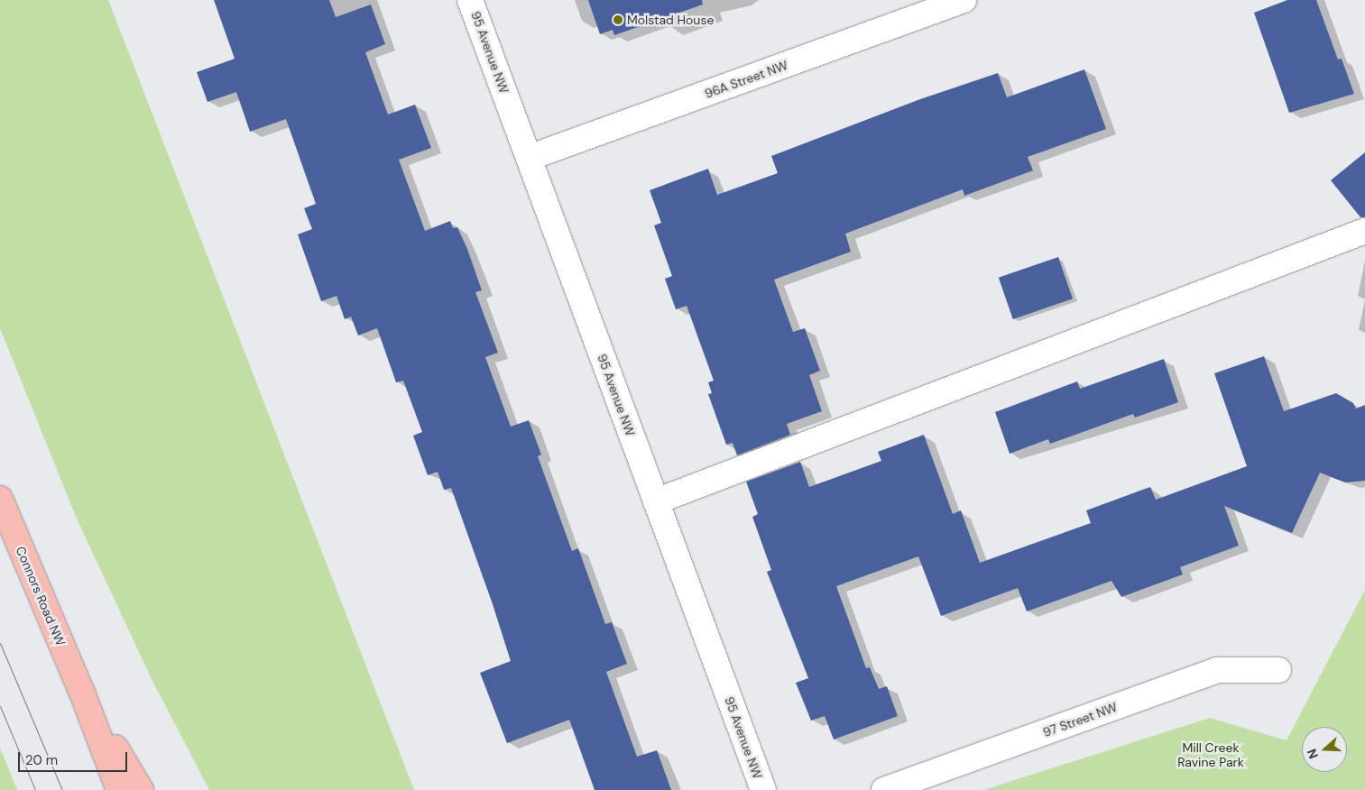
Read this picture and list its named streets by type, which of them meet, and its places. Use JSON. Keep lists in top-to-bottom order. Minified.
{"streets":{"main road":["Connors Road NW"],"street":["95 Avenue NW","96A Street NW","97 Street NW"]},"crossings":[["95 Avenue NW","96A Street NW"]],"parks":["Mill Creek Ravine Park"],"places":["Molstad House"],"scale_bar":"20 m","north":"left"}
